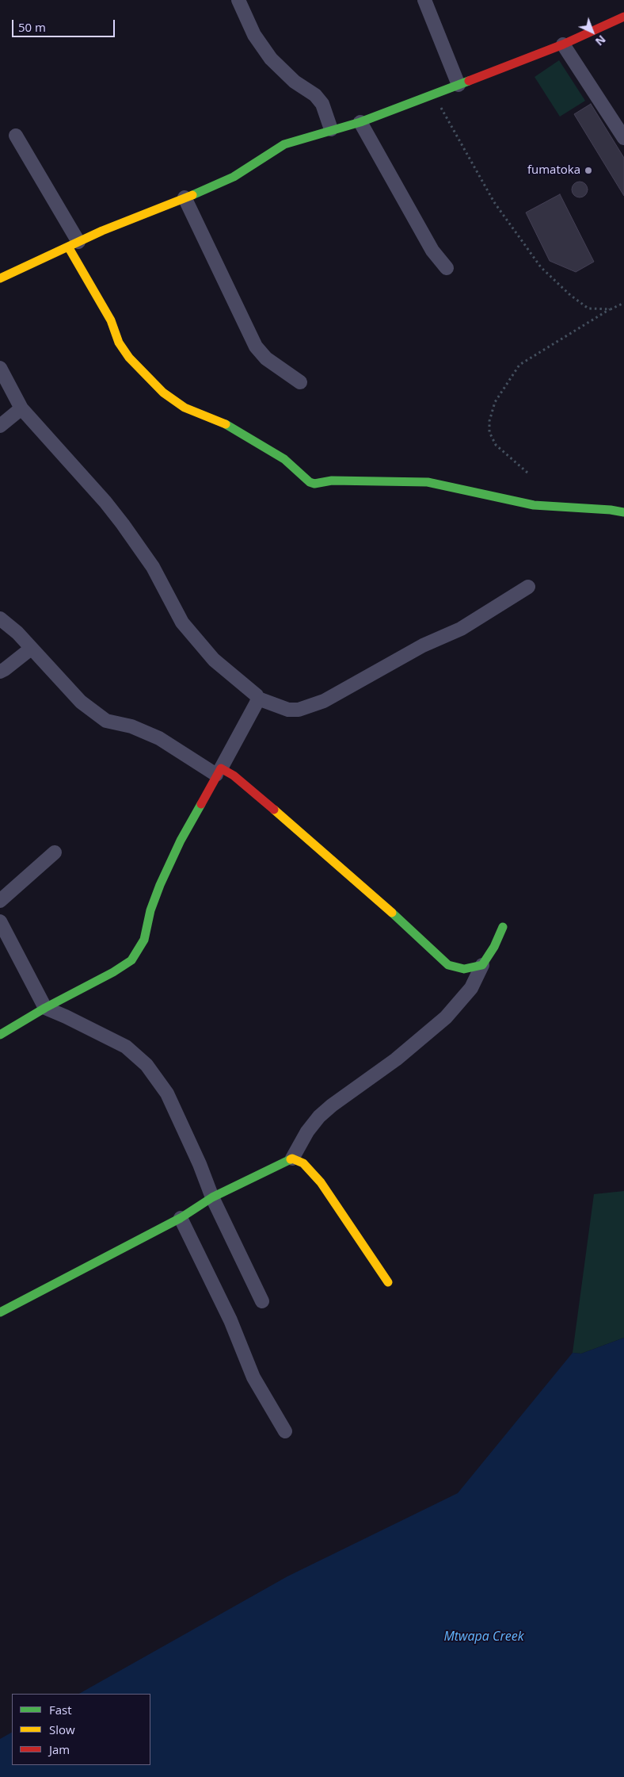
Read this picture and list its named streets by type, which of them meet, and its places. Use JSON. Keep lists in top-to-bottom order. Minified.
{"water":["Mtwapa Creek"],"places":["fumatoka"],"legend":["Fast","Slow","Jam"],"scale_bar":"50 m","north":"bottom right"}
